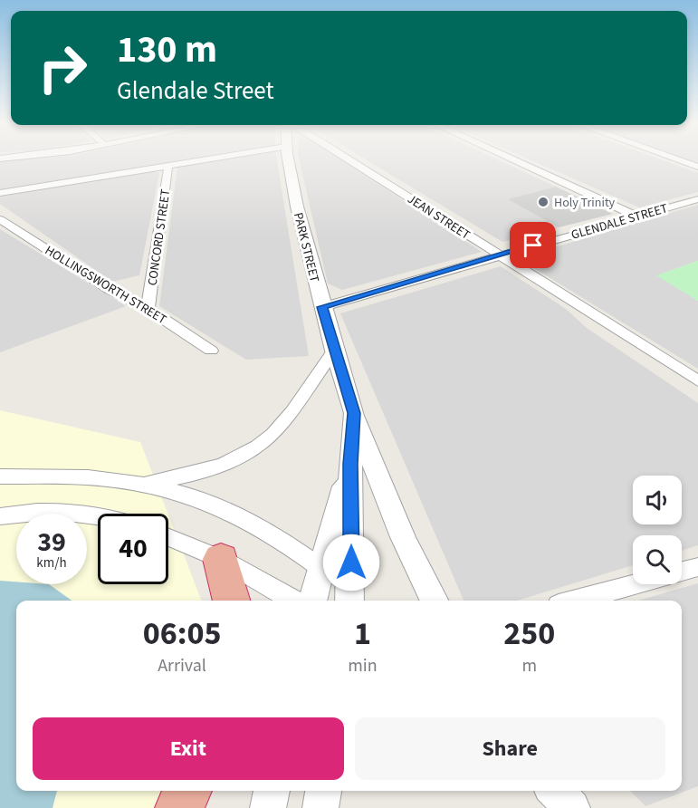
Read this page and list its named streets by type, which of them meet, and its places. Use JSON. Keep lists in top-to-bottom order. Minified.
{"streets":{"street":["JEAN STREET","GLENDALE STREET","CONCORD STREET","PARK STREET","HOLLINGSWORTH STREET"]},"crossings":[["JEAN STREET","GLENDALE STREET"],["GLENDALE STREET","PARK STREET"],["CONCORD STREET","HOLLINGSWORTH STREET"]],"places":["Holy Trinity"],"page":{"turn":["130 m","Glendale Street"],"speed":"39 km/h","limit":"40","eta":["06:05","Arrival","1","min","250","m"],"buttons":["Exit","Share"]}}
